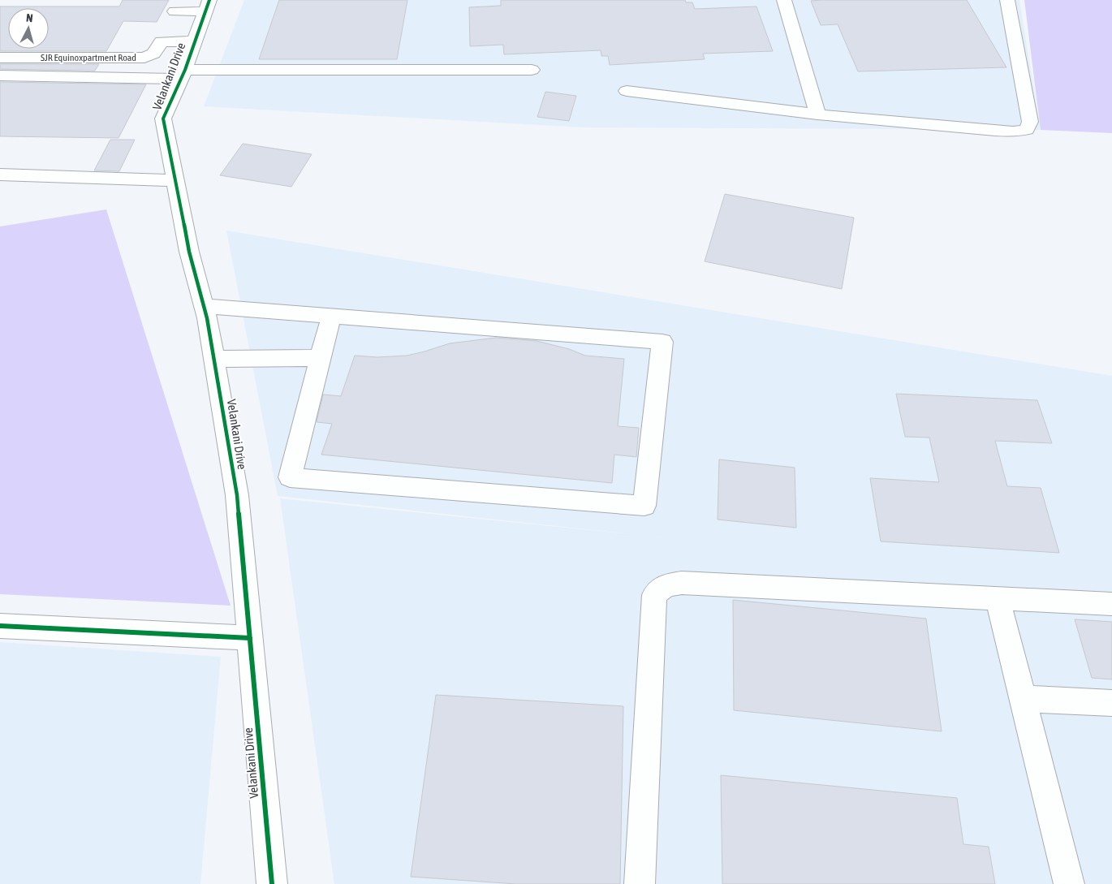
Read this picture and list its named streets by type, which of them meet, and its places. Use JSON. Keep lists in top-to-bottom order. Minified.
{"streets":{"street":["SJR Equinoxpartment Road","Velankani Drive"]},"crossings":[["SJR Equinoxpartment Road","Velankani Drive"]],"north":"top"}
